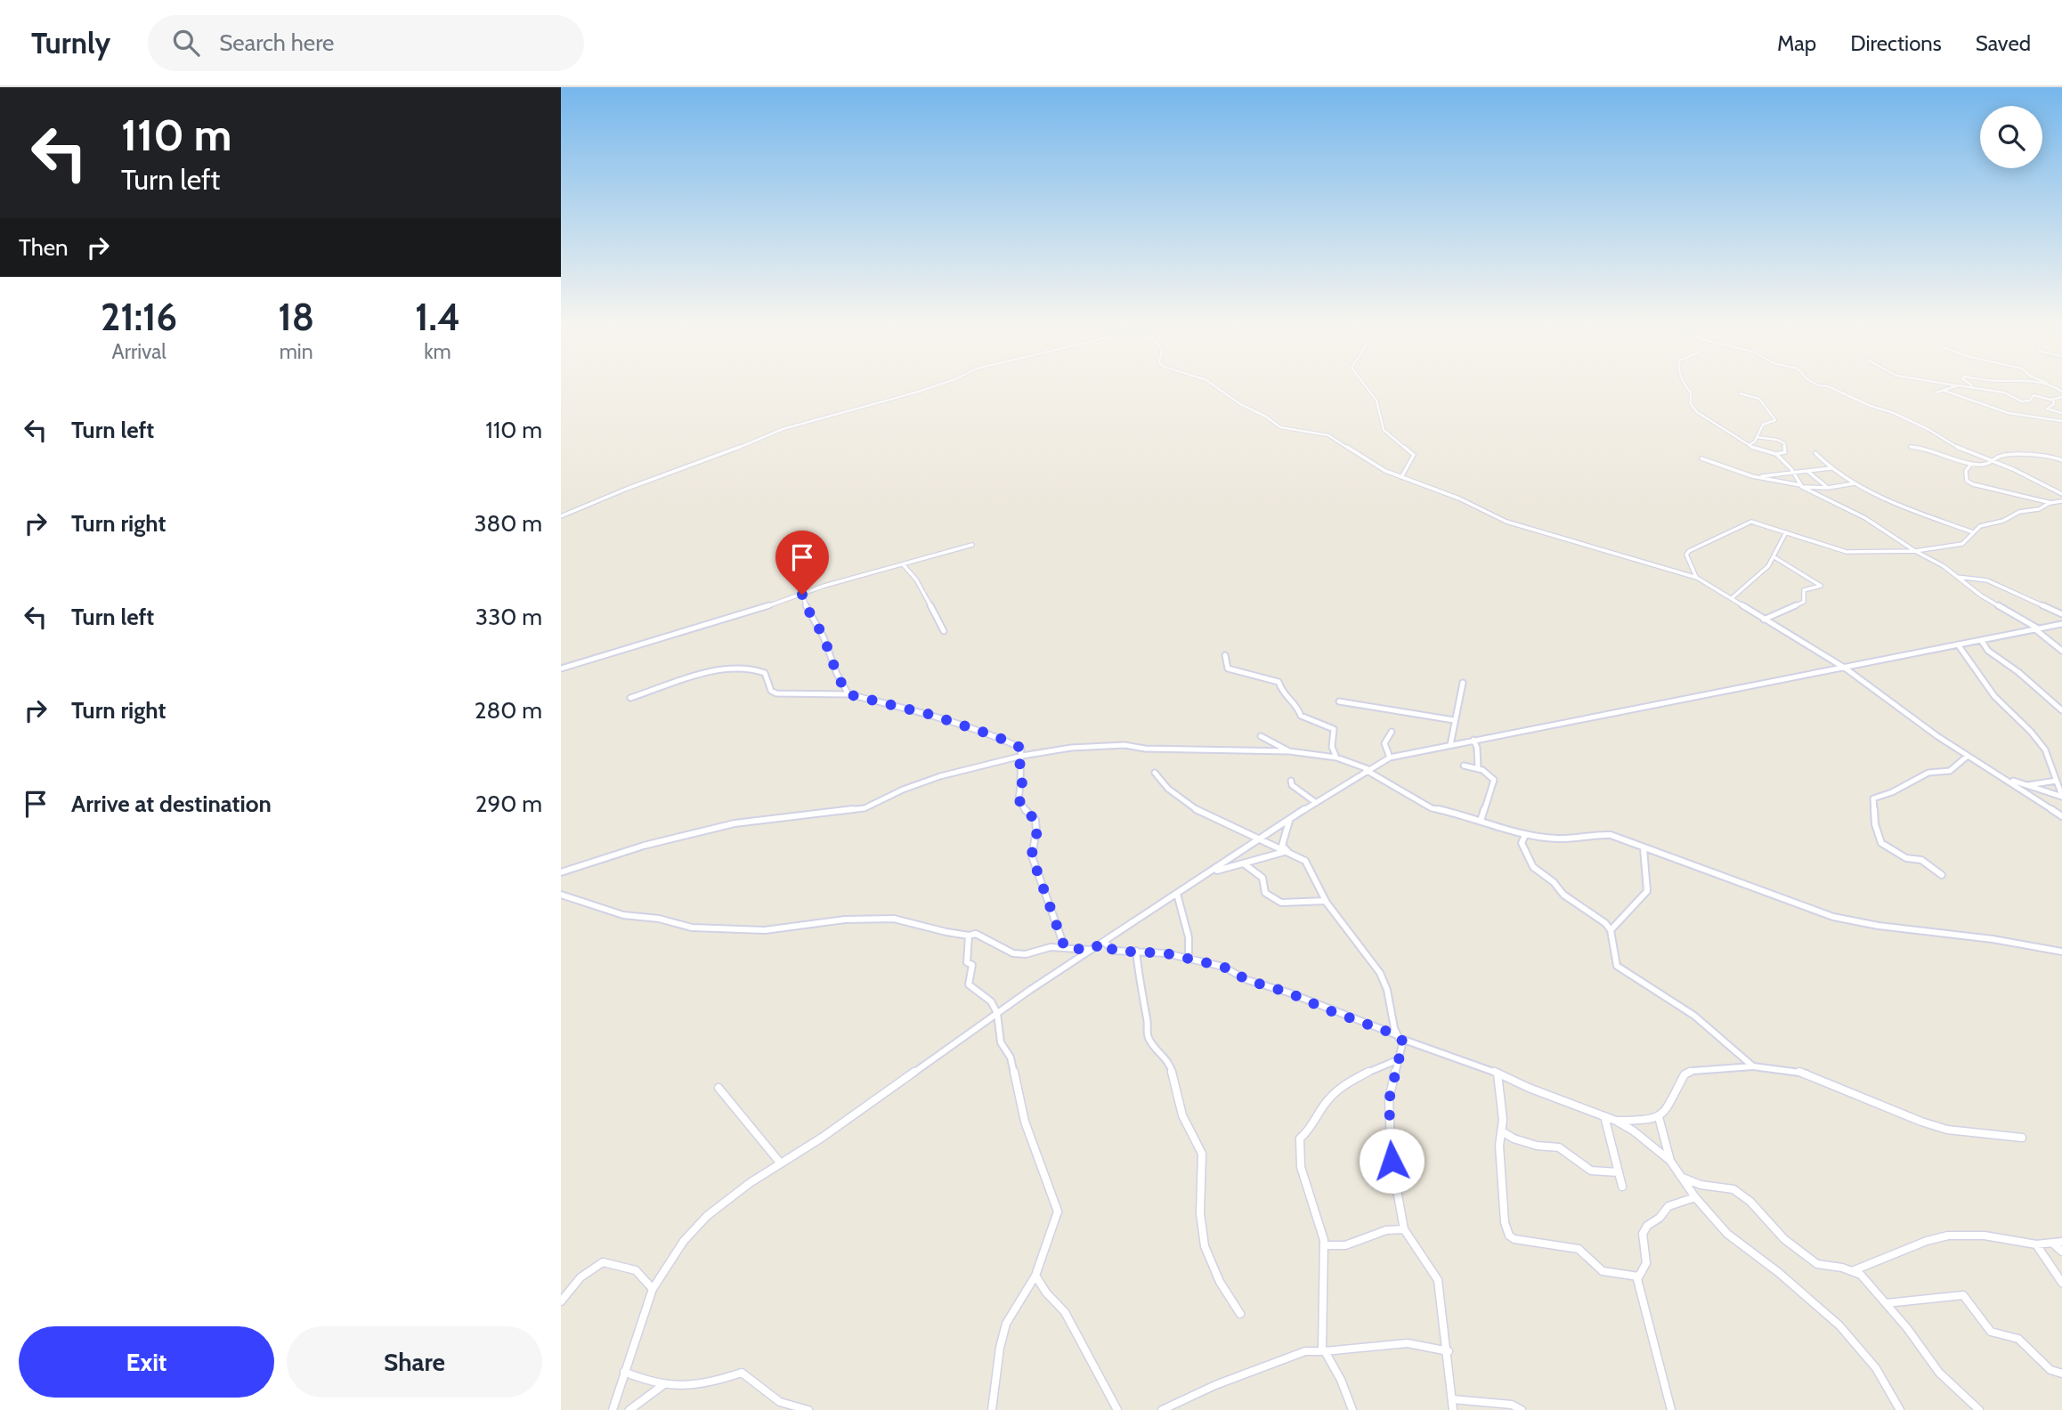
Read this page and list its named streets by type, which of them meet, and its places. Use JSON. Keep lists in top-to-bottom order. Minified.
{"page":{"header":"Turnly","search":"Search here","nav":["Map","Directions","Saved"],"turn":["110 m","Turn left"],"then":"Then","eta":["21:16","Arrival","18","min","1.4","km"],"list":[{"name":"Turn left","value":"110 m"},{"name":"Turn right","value":"380 m"},{"name":"Turn left","value":"330 m"},{"name":"Turn right","value":"280 m"},{"name":"Arrive at destination","value":"290 m"}],"buttons":["Exit","Share"]}}
